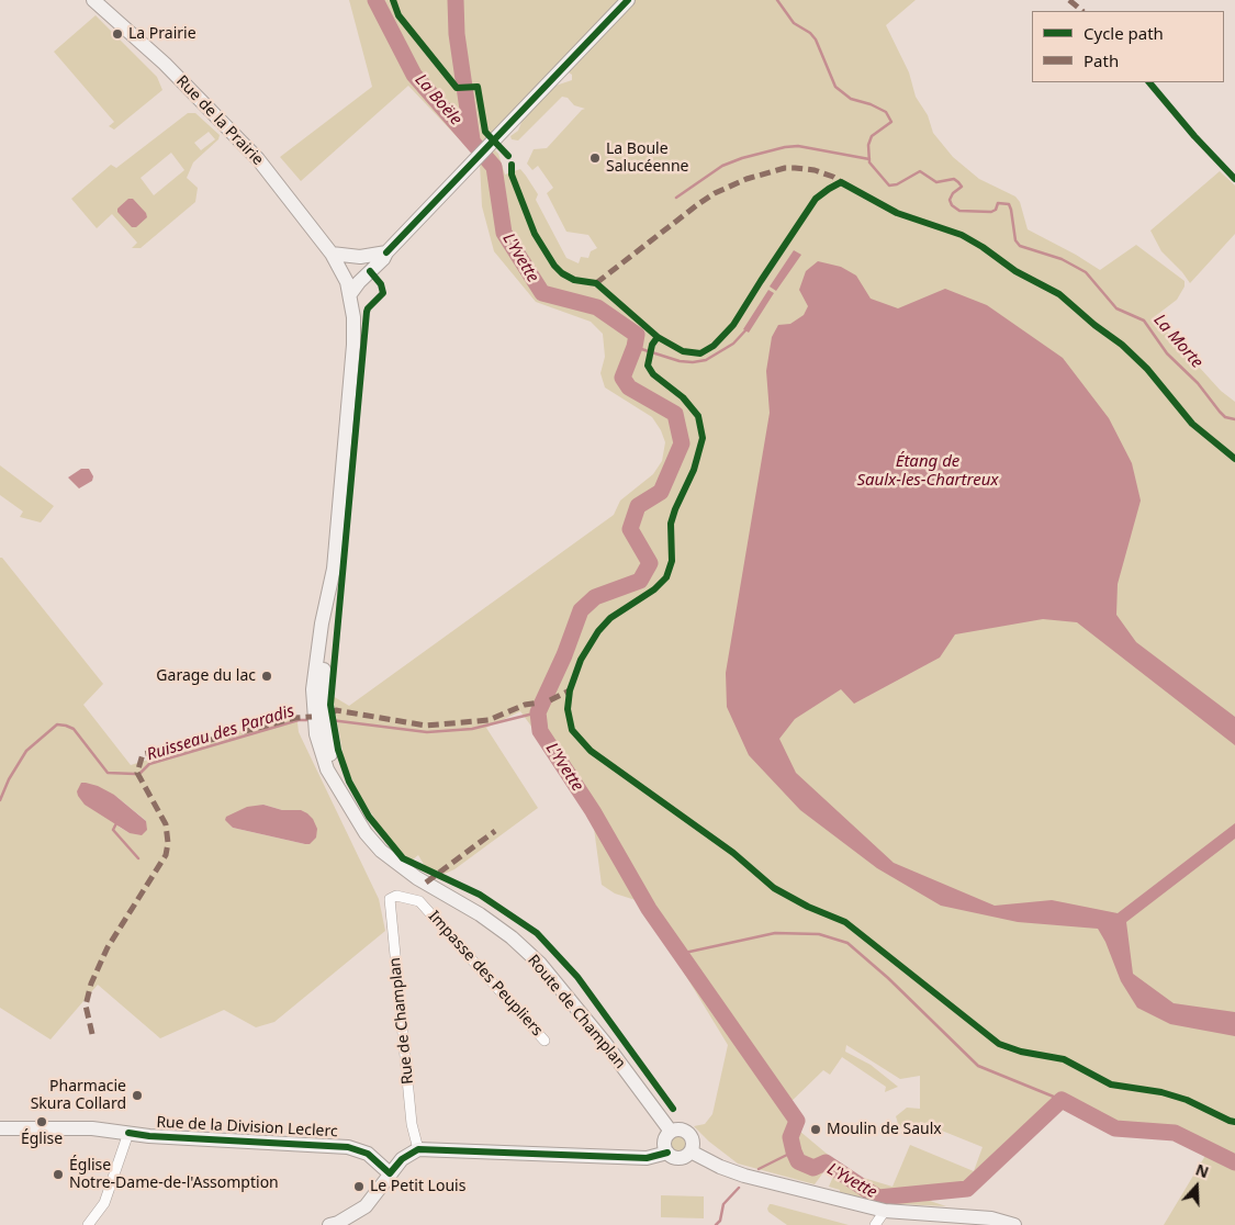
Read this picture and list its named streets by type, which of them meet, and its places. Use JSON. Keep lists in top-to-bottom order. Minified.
{"streets":{"street":["Rue de la Prairie","Impasse des Peupliers","Route de Champlan","Rue de Champlan","Rue de la Division Leclerc"]},"crossings":[["Impasse des Peupliers","Rue de Champlan"]],"water":["La Boële","L'Yvette","La Morte","Étang de Saulx-les-Chartreux","Ruisseau des Paradis"],"places":["La Prairie","La Boule Salucéenne","Garage du lac","Pharmacie Skura Collard","Église","Moulin de Saulx","Église Notre-Dame-de-l'Assomption","Le Petit Louis"],"legend":["Cycle path","Path"],"north":"top"}
